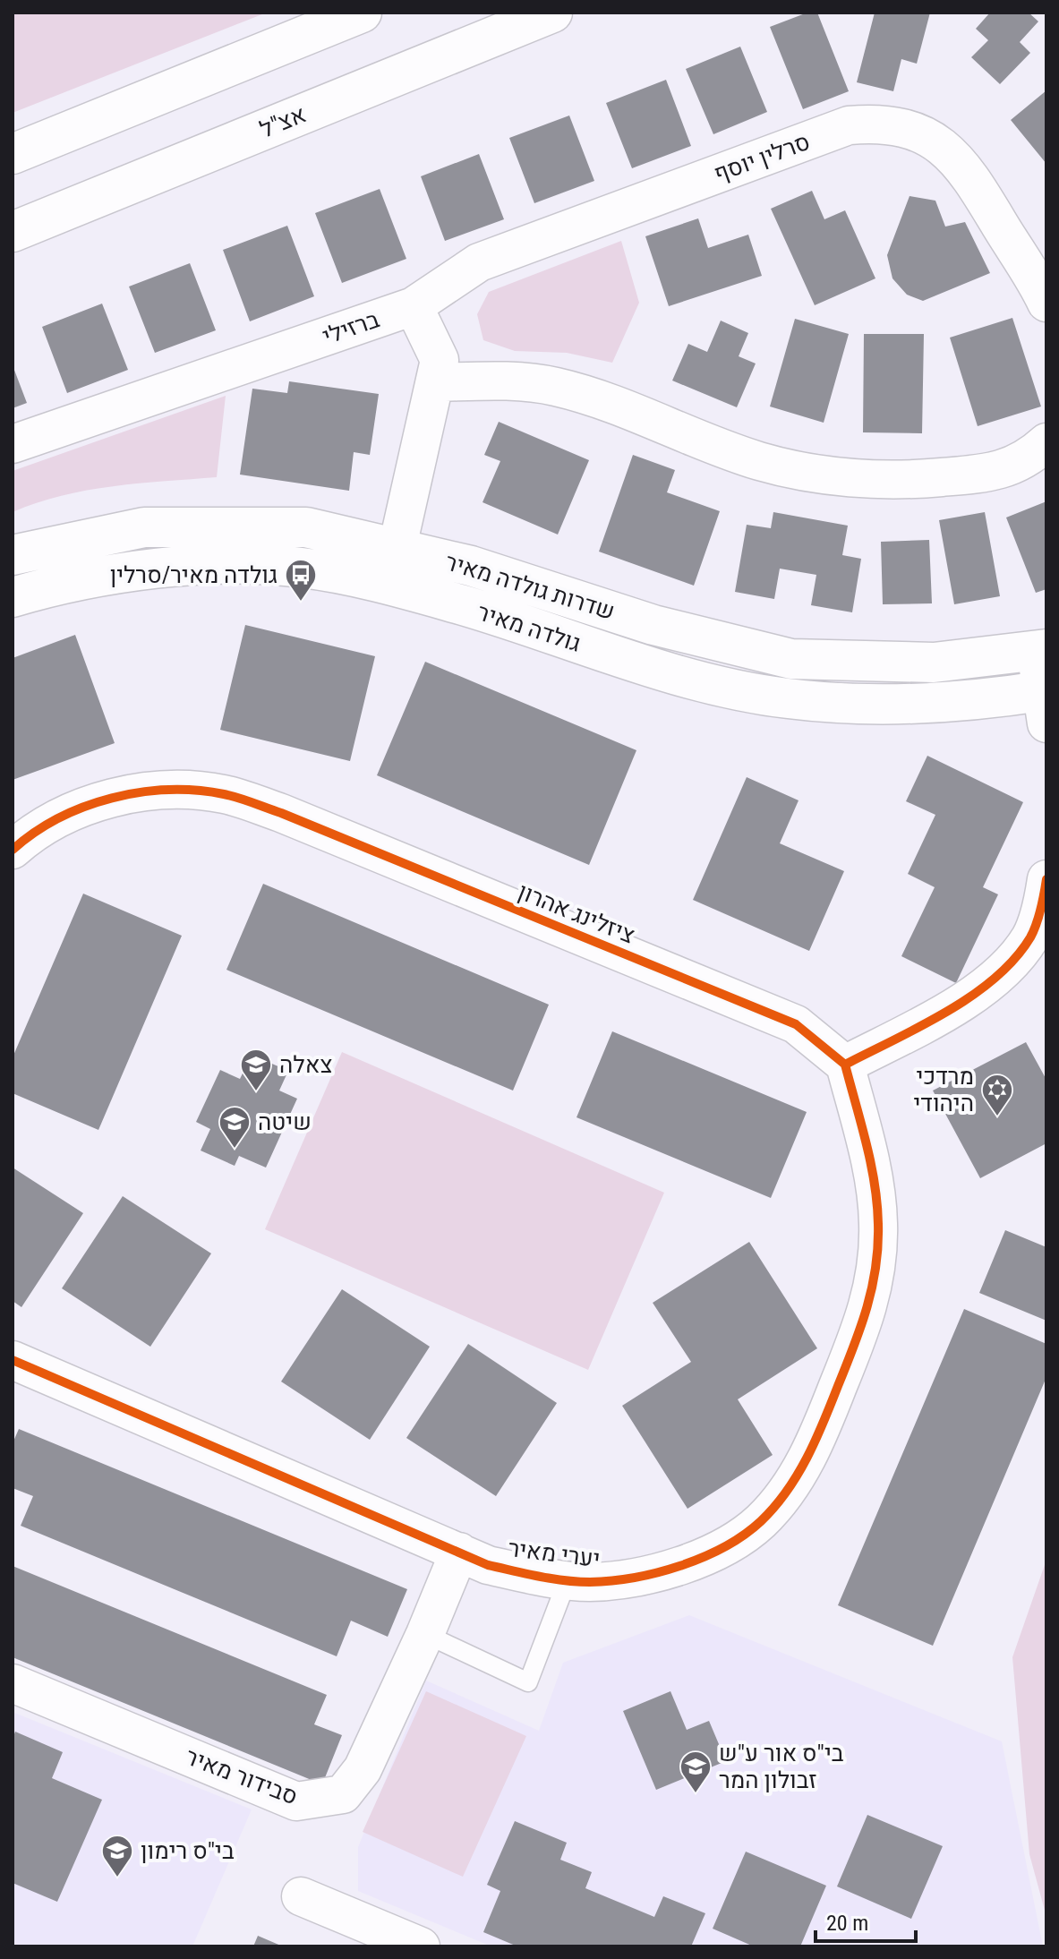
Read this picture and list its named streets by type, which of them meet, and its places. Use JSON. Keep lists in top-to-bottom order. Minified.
{"streets":{"street":["אצ\"ל","סרלין יוסף","ברזילי","שדרות גולדה מאיר","גולדה מאיר","ציזלינג אהרון","יערי מאיר","סבידור מאיר"]},"crossings":[["סרלין יוסף","ברזילי"],["ציזלינג אהרון","יערי מאיר"],["יערי מאיר","סבידור מאיר"]],"places":{"bus stop":["גולדה מאיר/סרלין"],"school or university":["צאלה","שיטה","בי\"ס אור ע\"ש זבולון המר","בי\"ס רימון"],"synagogue":["מרדכי היהודי"]},"scale_bar":"20 m"}
